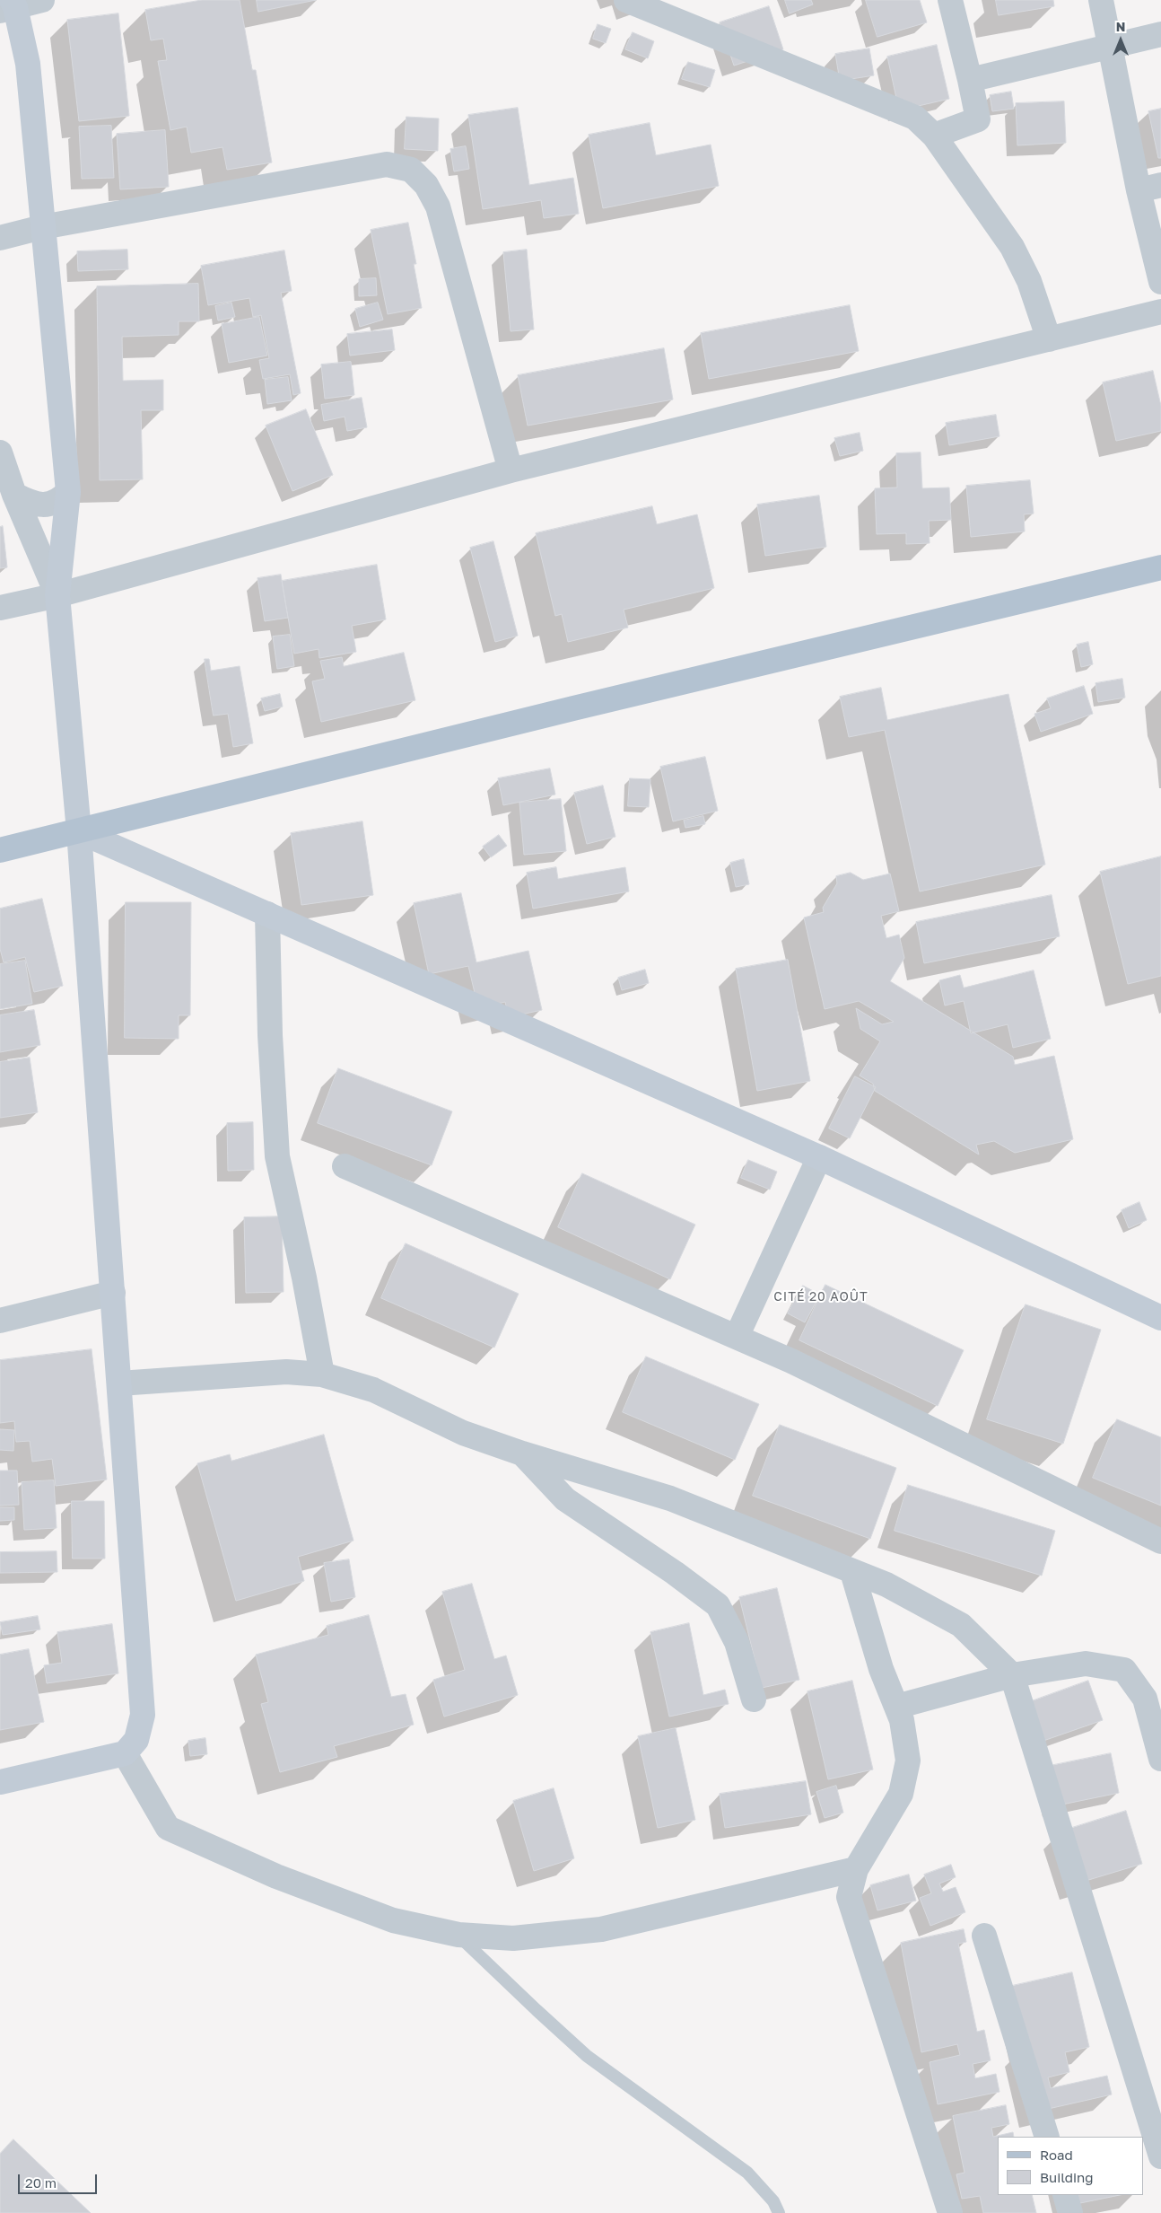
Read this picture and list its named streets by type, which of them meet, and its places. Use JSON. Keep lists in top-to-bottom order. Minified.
{"districts":["CITÉ 20 AOÛT"],"legend":["Road","Building"],"scale_bar":"20 m","north":"top"}
